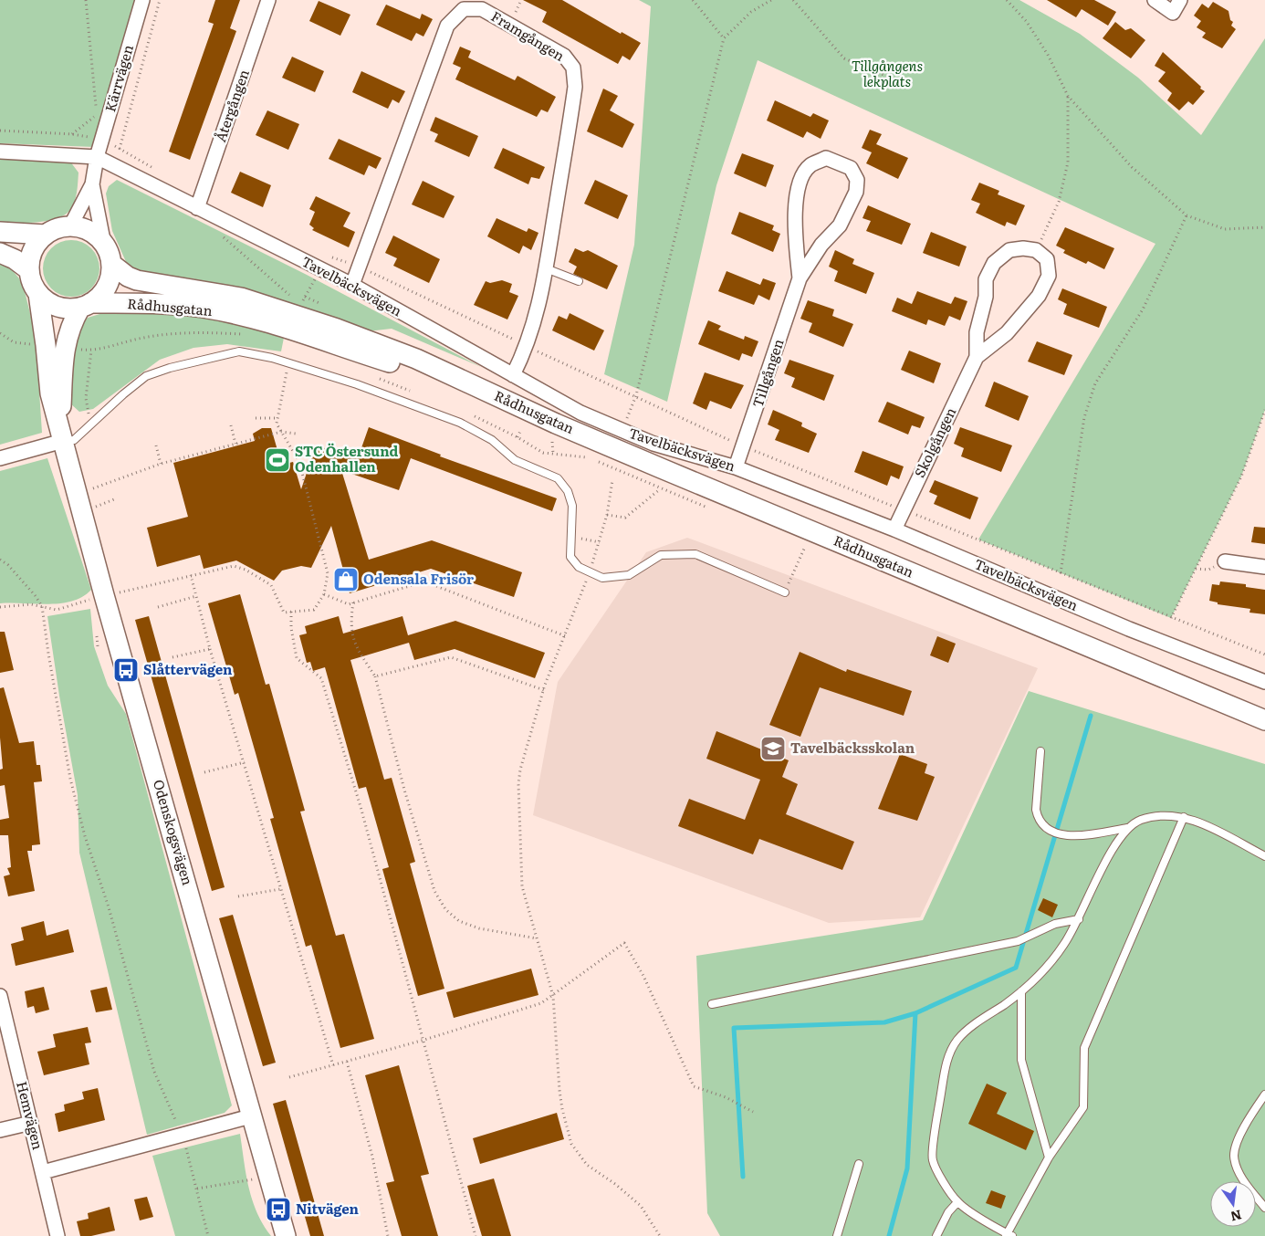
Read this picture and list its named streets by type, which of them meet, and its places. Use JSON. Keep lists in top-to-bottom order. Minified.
{"streets":{"main road":["Rådhusgatan","Odenskogsvägen"],"street":["Framgången","Kärrvägen","Återgången","Tavelbäcksvägen","Tillgången","Skolgången","Hemvägen"]},"crossings":[["Framgången","Tavelbäcksvägen"],["Kärrvägen","Tavelbäcksvägen"],["Återgången","Tavelbäcksvägen"],["Tavelbäcksvägen","Tillgången"],["Tavelbäcksvägen","Skolgången"],["Rådhusgatan","Odenskogsvägen"]],"parks":["Tillgångens lekplats"],"places":{"sports":["STC Östersund Odenhallen"],"shop":["Odensala Frisör"],"bus stop":["Slåttervägen","Nitvägen"],"school or university":["Tavelbäcksskolan"]},"north":"bottom"}
